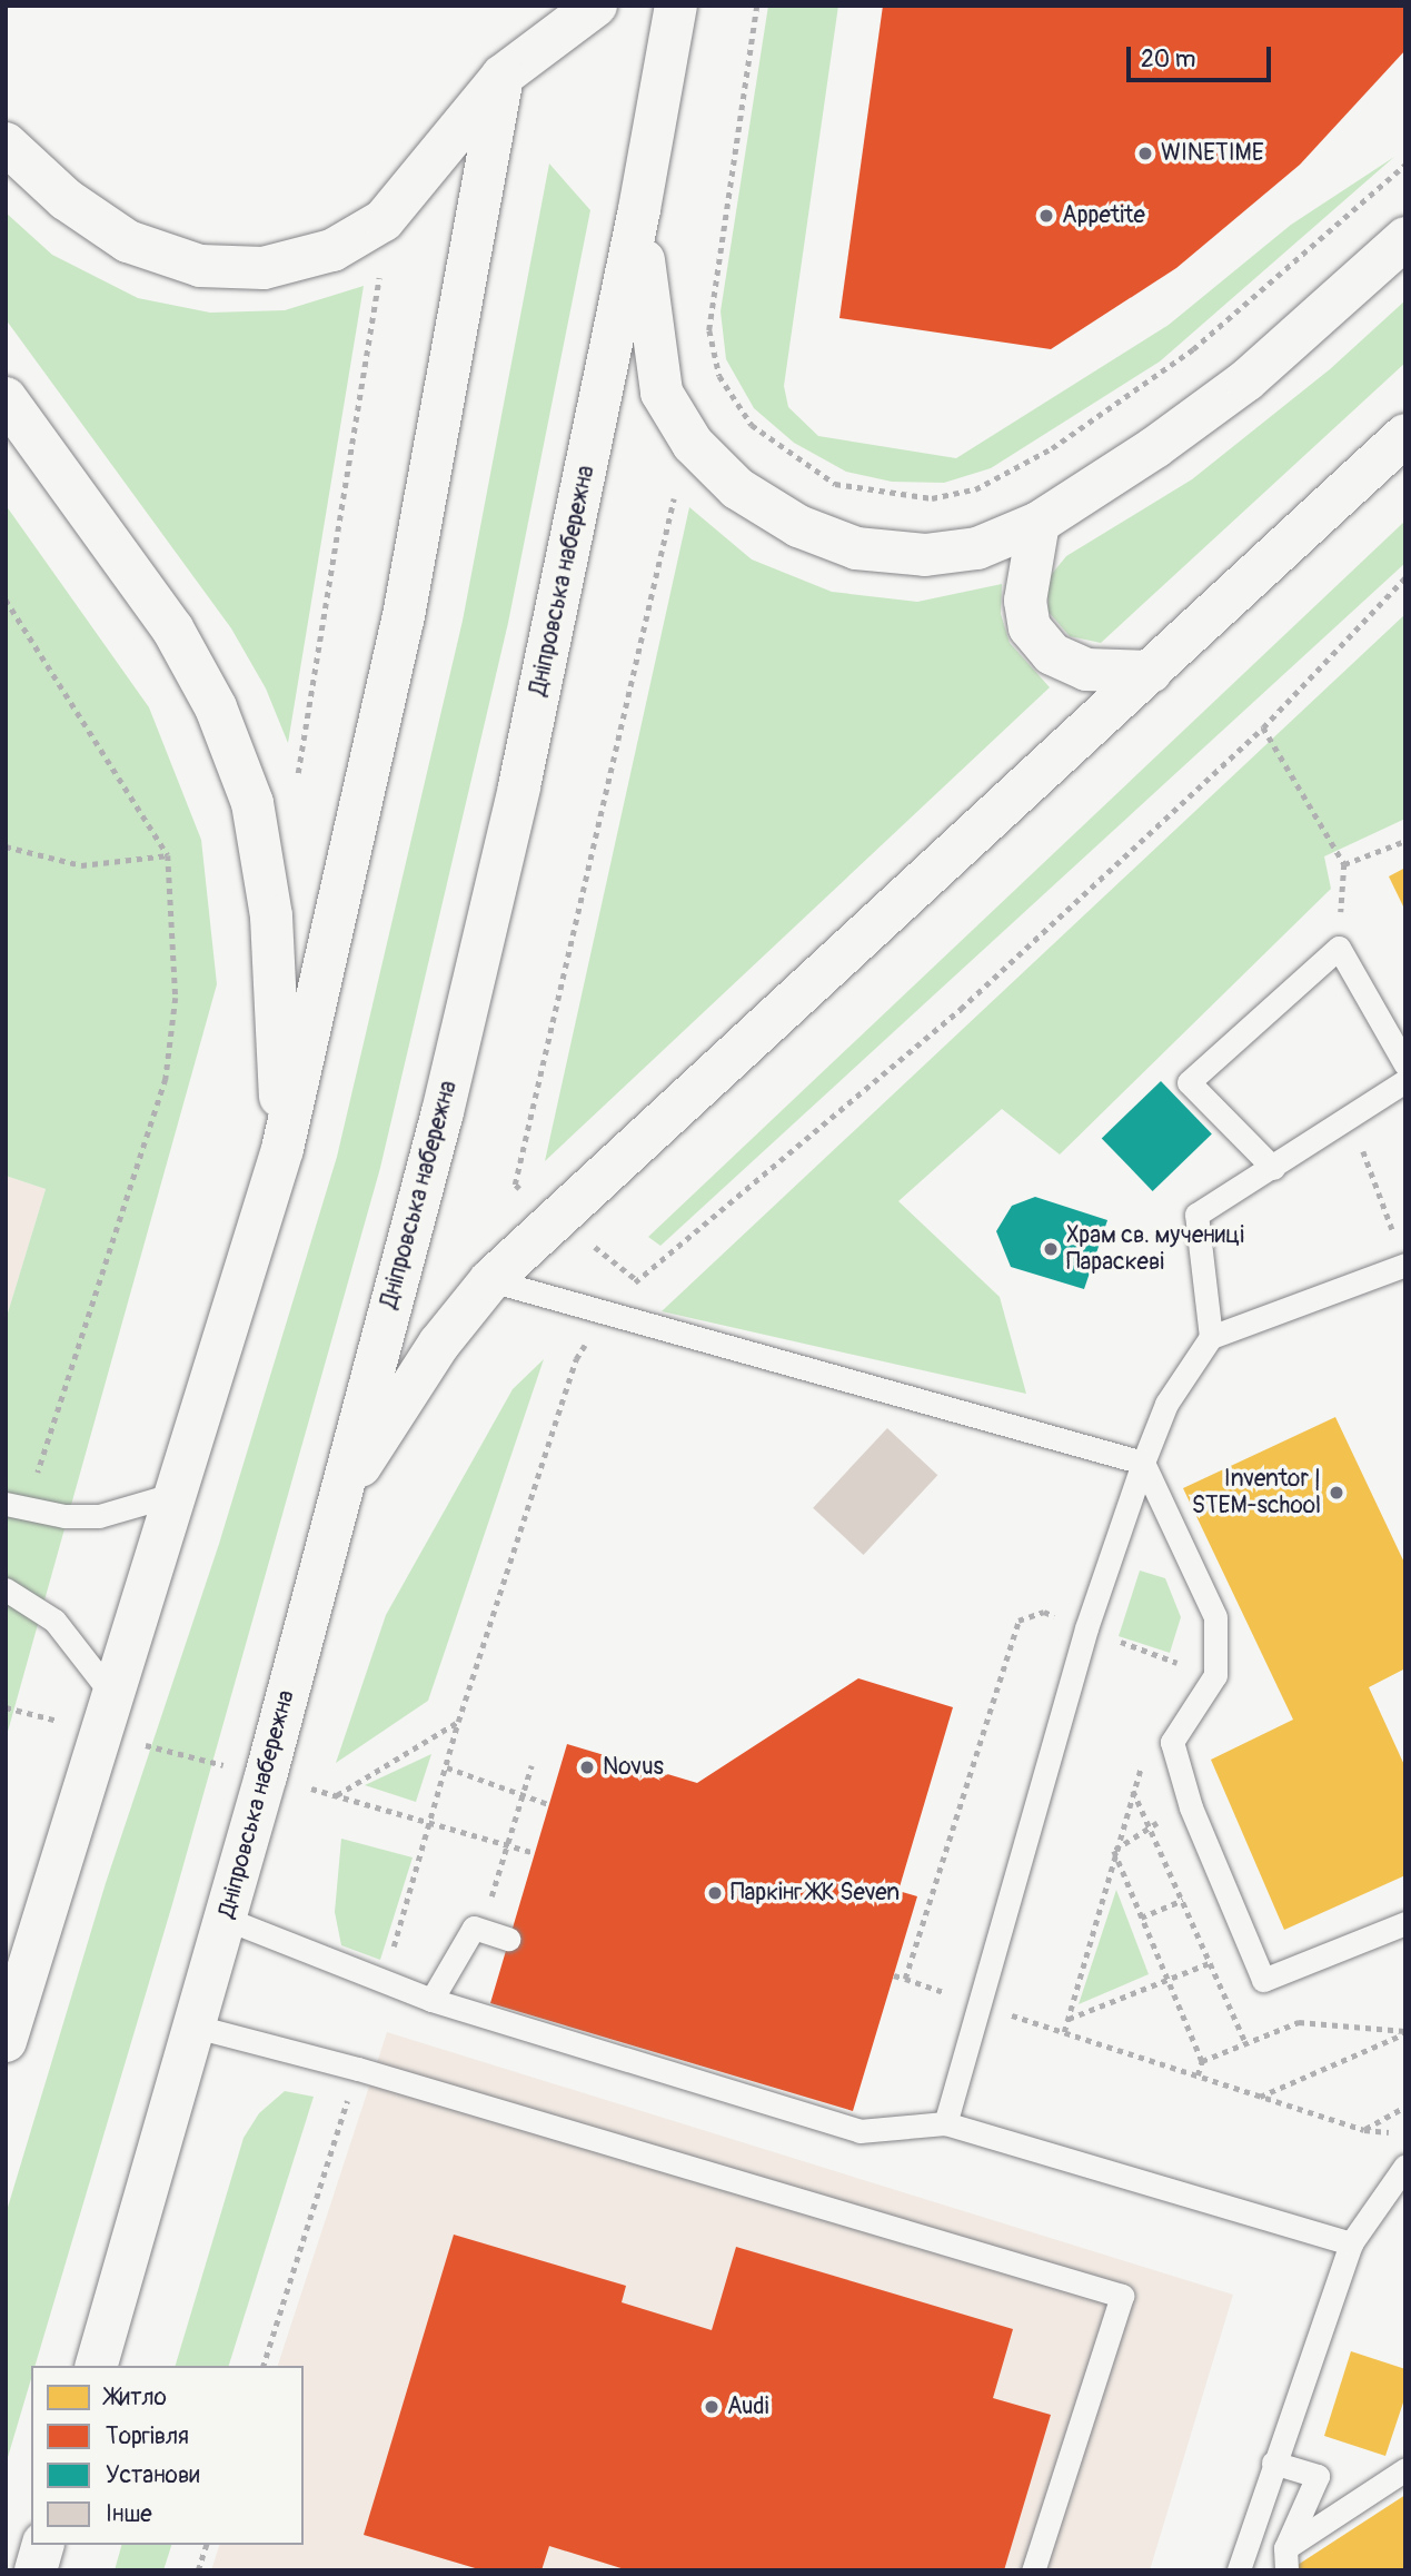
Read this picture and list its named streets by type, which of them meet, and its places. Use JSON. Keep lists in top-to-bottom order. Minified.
{"streets":{"main road":["Дніпровська набережна"]},"places":["WINETIME","Appetite","Храм св. мучениці Параскеві","Inventor | STEM-school","Novus","Паркінг ЖК Seven","Audi"],"legend":["Житло","Торгівля","Установи","Інше"],"scale_bar":"20 m"}
